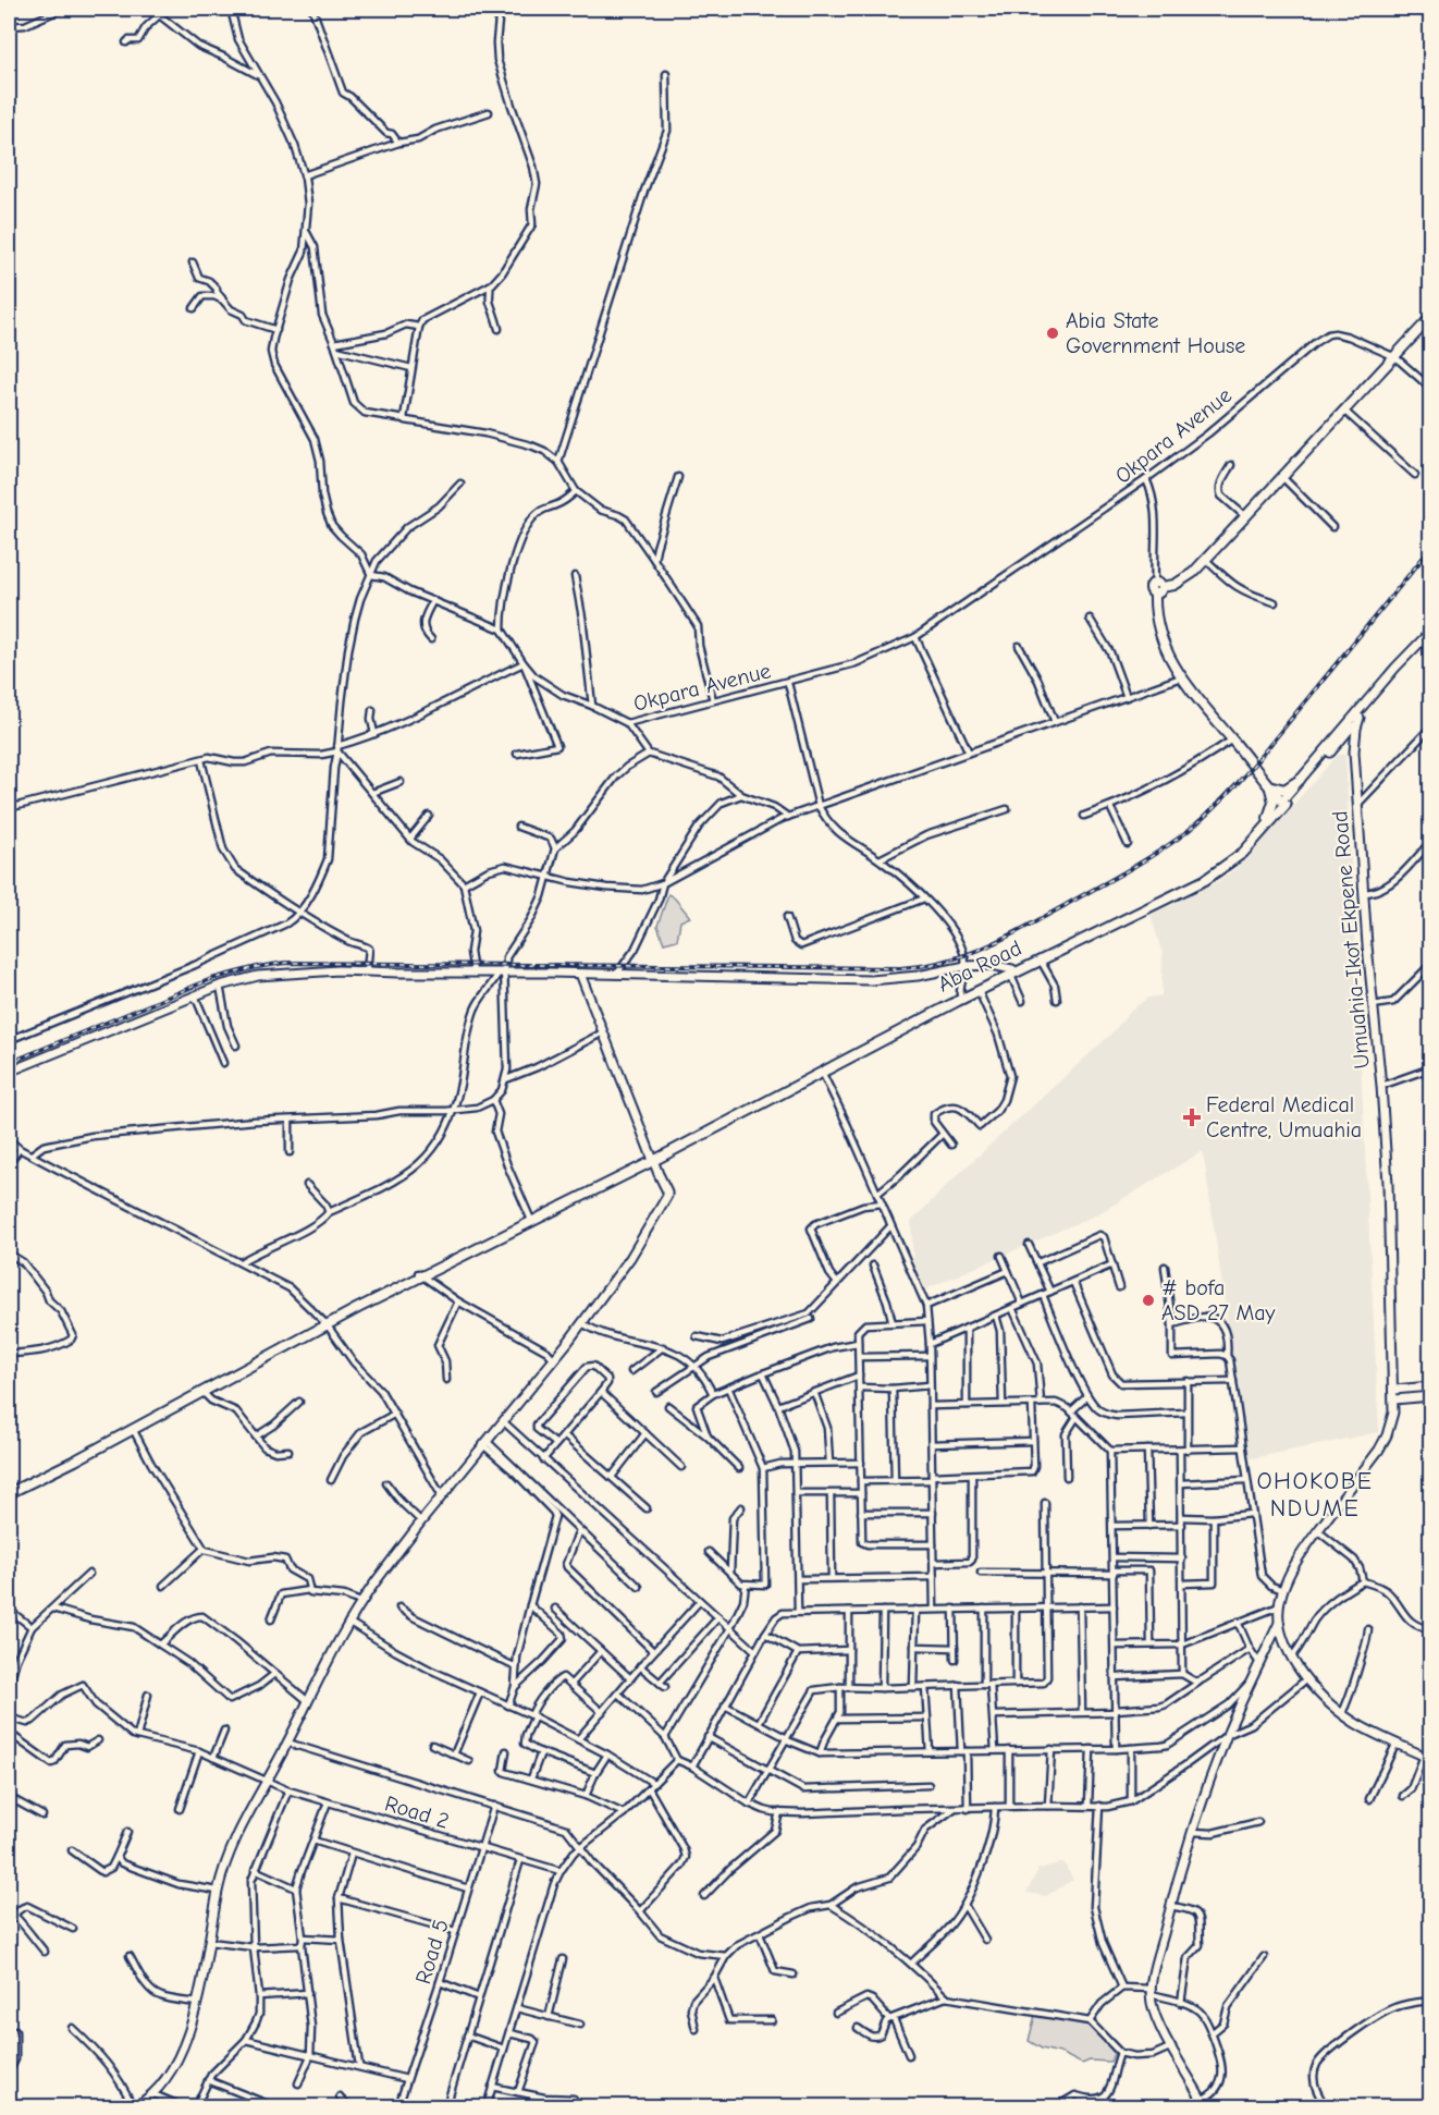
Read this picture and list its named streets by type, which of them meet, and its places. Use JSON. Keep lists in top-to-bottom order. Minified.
{"streets":{"main road":["Aba Road"],"street":["Okpara Avenue","Umuahia-Ikot Ekpene Road","Road 2","Road 5"]},"crossings":[["Umuahia-Ikot Ekpene Road","Aba Road"],["Road 2","Road 5"]],"districts":["OHOKOBE NDUME"],"places":{"other":["Abia State Government House","# bofa ASD 27 May"],"health":["Federal Medical Centre, Umuahia"]}}
